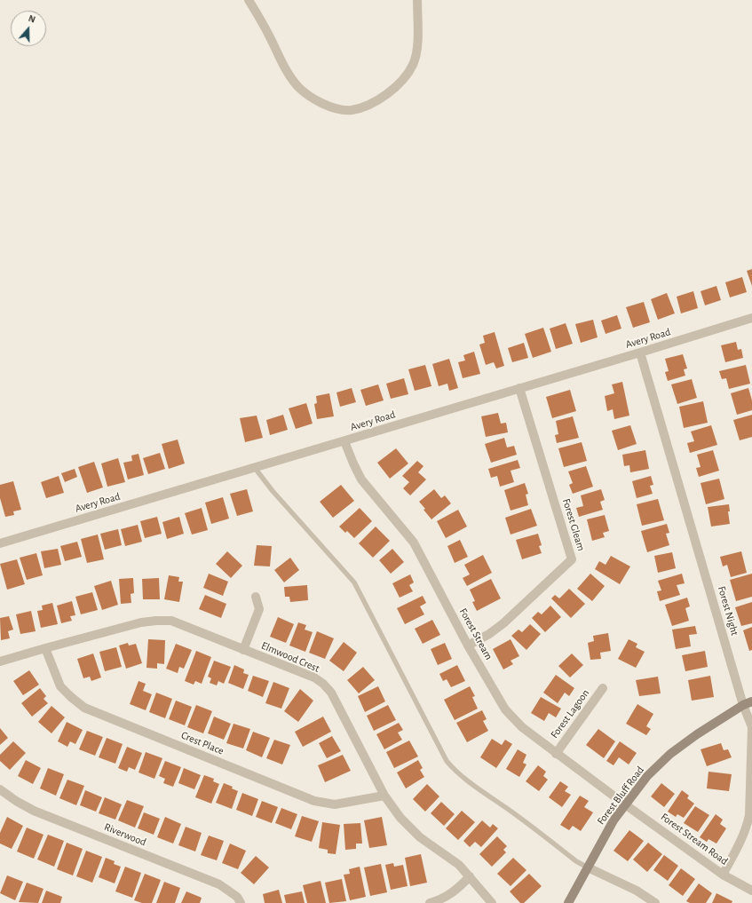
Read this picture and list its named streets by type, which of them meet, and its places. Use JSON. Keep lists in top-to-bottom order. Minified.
{"streets":{"street":["Avery Road","Forest Gleam","Forest Night","Forest Stream","Elmwood Crest","Forest Lagoon","Crest Place","Forest Bluff Road","Riverwood","Forest Stream Road"]},"crossings":[["Avery Road","Forest Gleam"],["Avery Road","Forest Night"],["Avery Road","Forest Stream"],["Forest Gleam","Forest Stream"],["Forest Night","Forest Bluff Road"],["Forest Night","Forest Stream Road"],["Forest Stream","Forest Lagoon"],["Forest Stream","Forest Bluff Road"],["Forest Stream","Forest Stream Road"],["Elmwood Crest","Crest Place"],["Forest Bluff Road","Forest Stream Road"]],"north":"top"}
